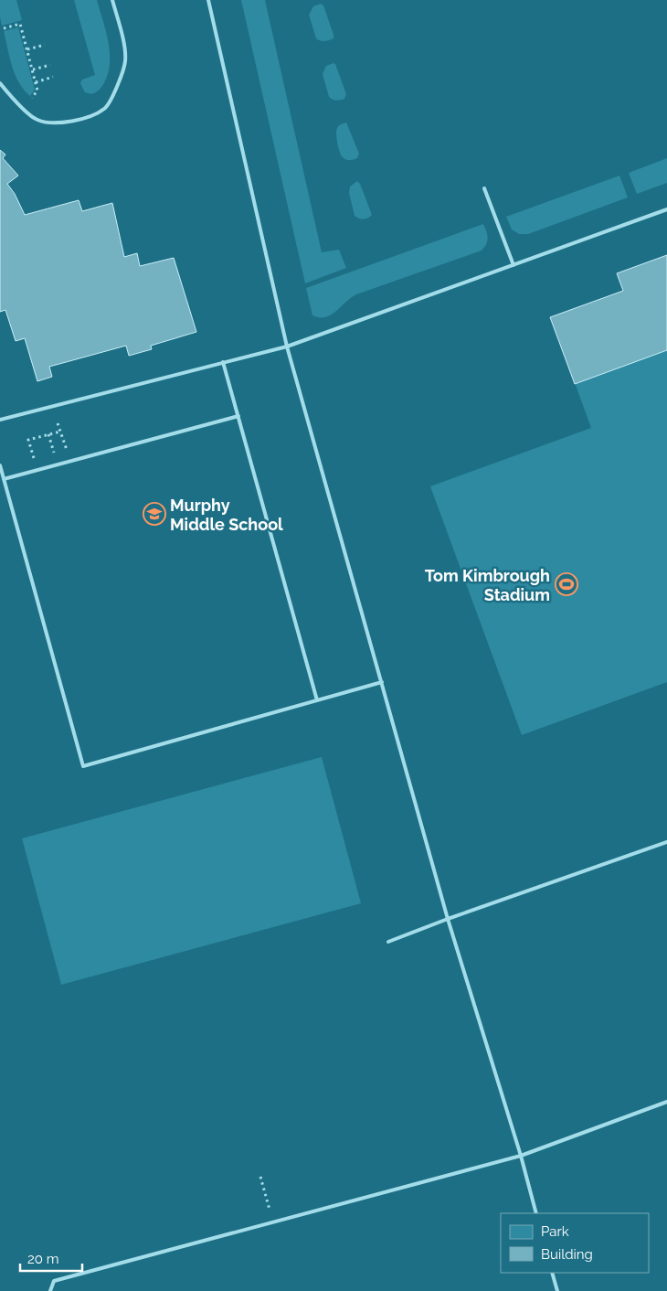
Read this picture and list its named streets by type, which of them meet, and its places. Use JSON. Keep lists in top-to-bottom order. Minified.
{"places":{"school or university":["Murphy Middle School"],"sports":["Tom Kimbrough Stadium"]},"legend":["Park","Building"],"scale_bar":"20 m"}
